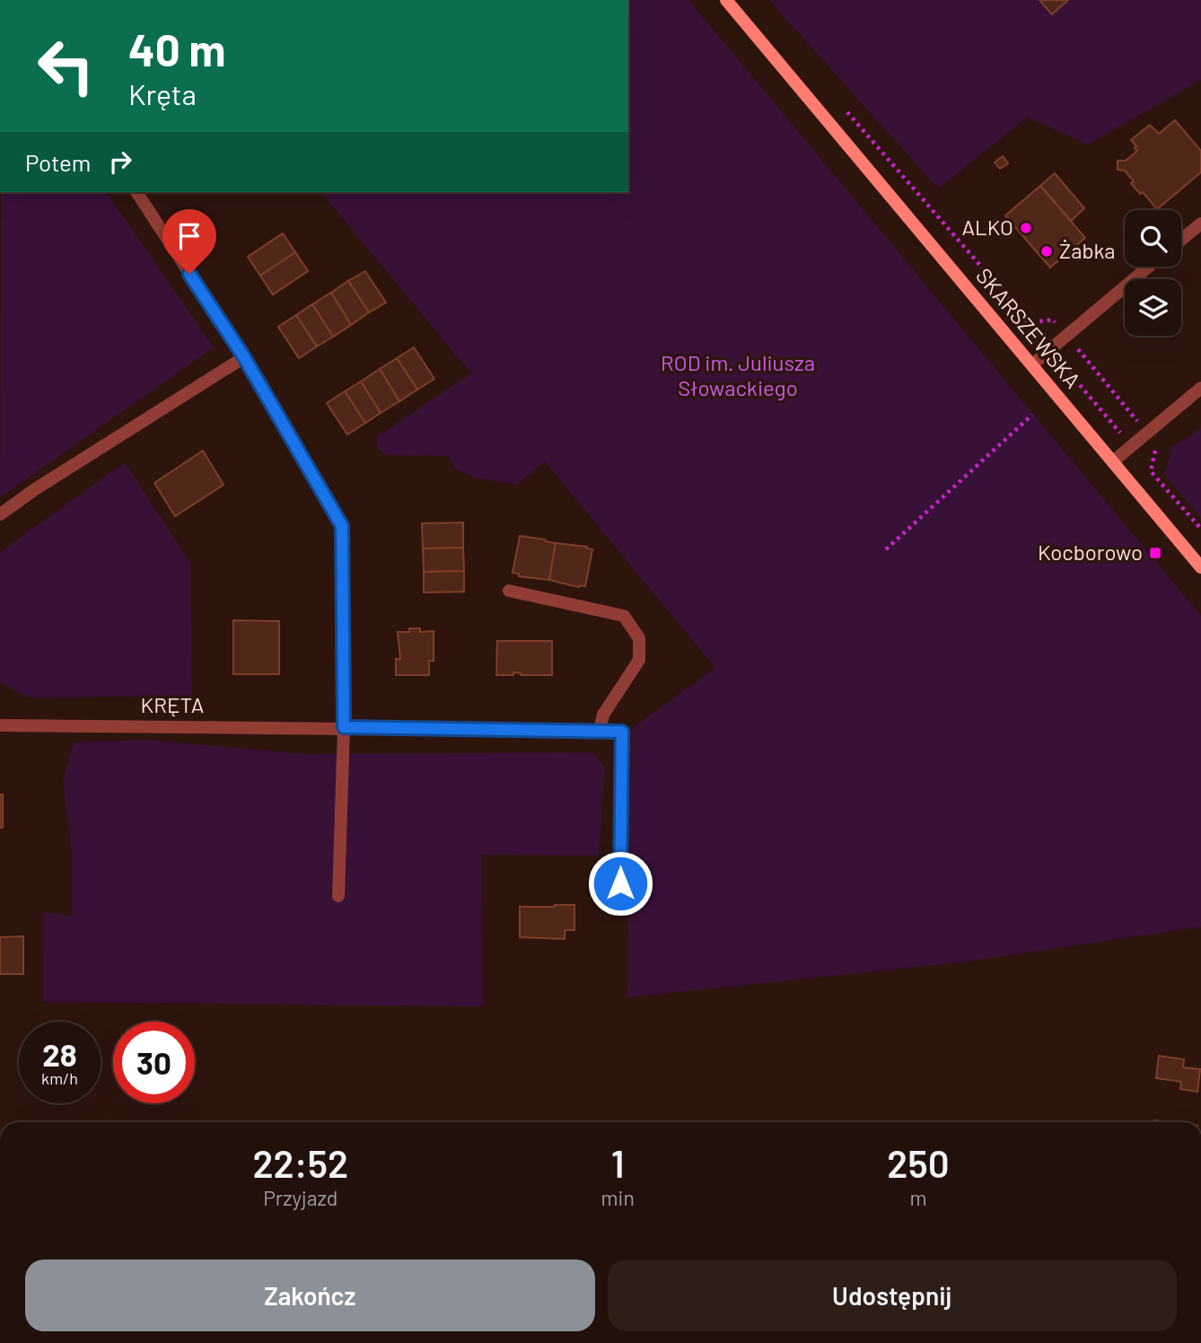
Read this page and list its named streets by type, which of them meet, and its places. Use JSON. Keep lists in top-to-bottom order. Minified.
{"streets":{"main road":["SKARSZEWSKA"],"street":["KRĘTA"]},"parks":["ROD im. Juliusza Słowackiego"],"places":{"other":["ALKO","Żabka"],"transit":["Kocborowo"]},"page":{"turn":["40 m","Kręta"],"then":"Potem","speed":"28 km/h","limit":"30","eta":["22:52","Przyjazd","1","min","250","m"],"buttons":["Zakończ","Udostępnij"]}}
